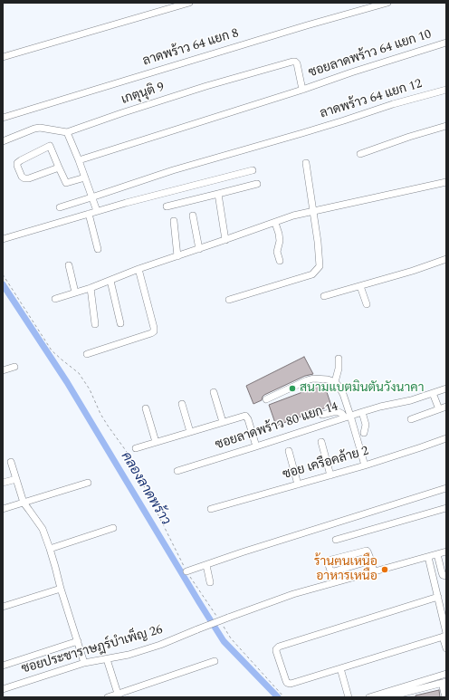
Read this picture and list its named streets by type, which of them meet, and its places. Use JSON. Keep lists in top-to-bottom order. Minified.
{"streets":{"street":["ลาดพร้าว 64 แยก 8","ซอยลาดพร้าว 64 แยก 10","เกตุนุติ 9","ลาดพร้าว 64 แยก 12","ซอยลาดพร้าว 80 แยก 14","ซอย เครือคล้าย 2","ซอยประชาราษฎร์บำเพ็ญ 26"]},"crossings":[["ซอยลาดพร้าว 64 แยก 10","เกตุนุติ 9"]],"water":["คลองลาดพร้าว"],"places":["สนามแบตมินตันวังนาคา","ร้านฅนเหนือ อาหารเหนือ"]}
